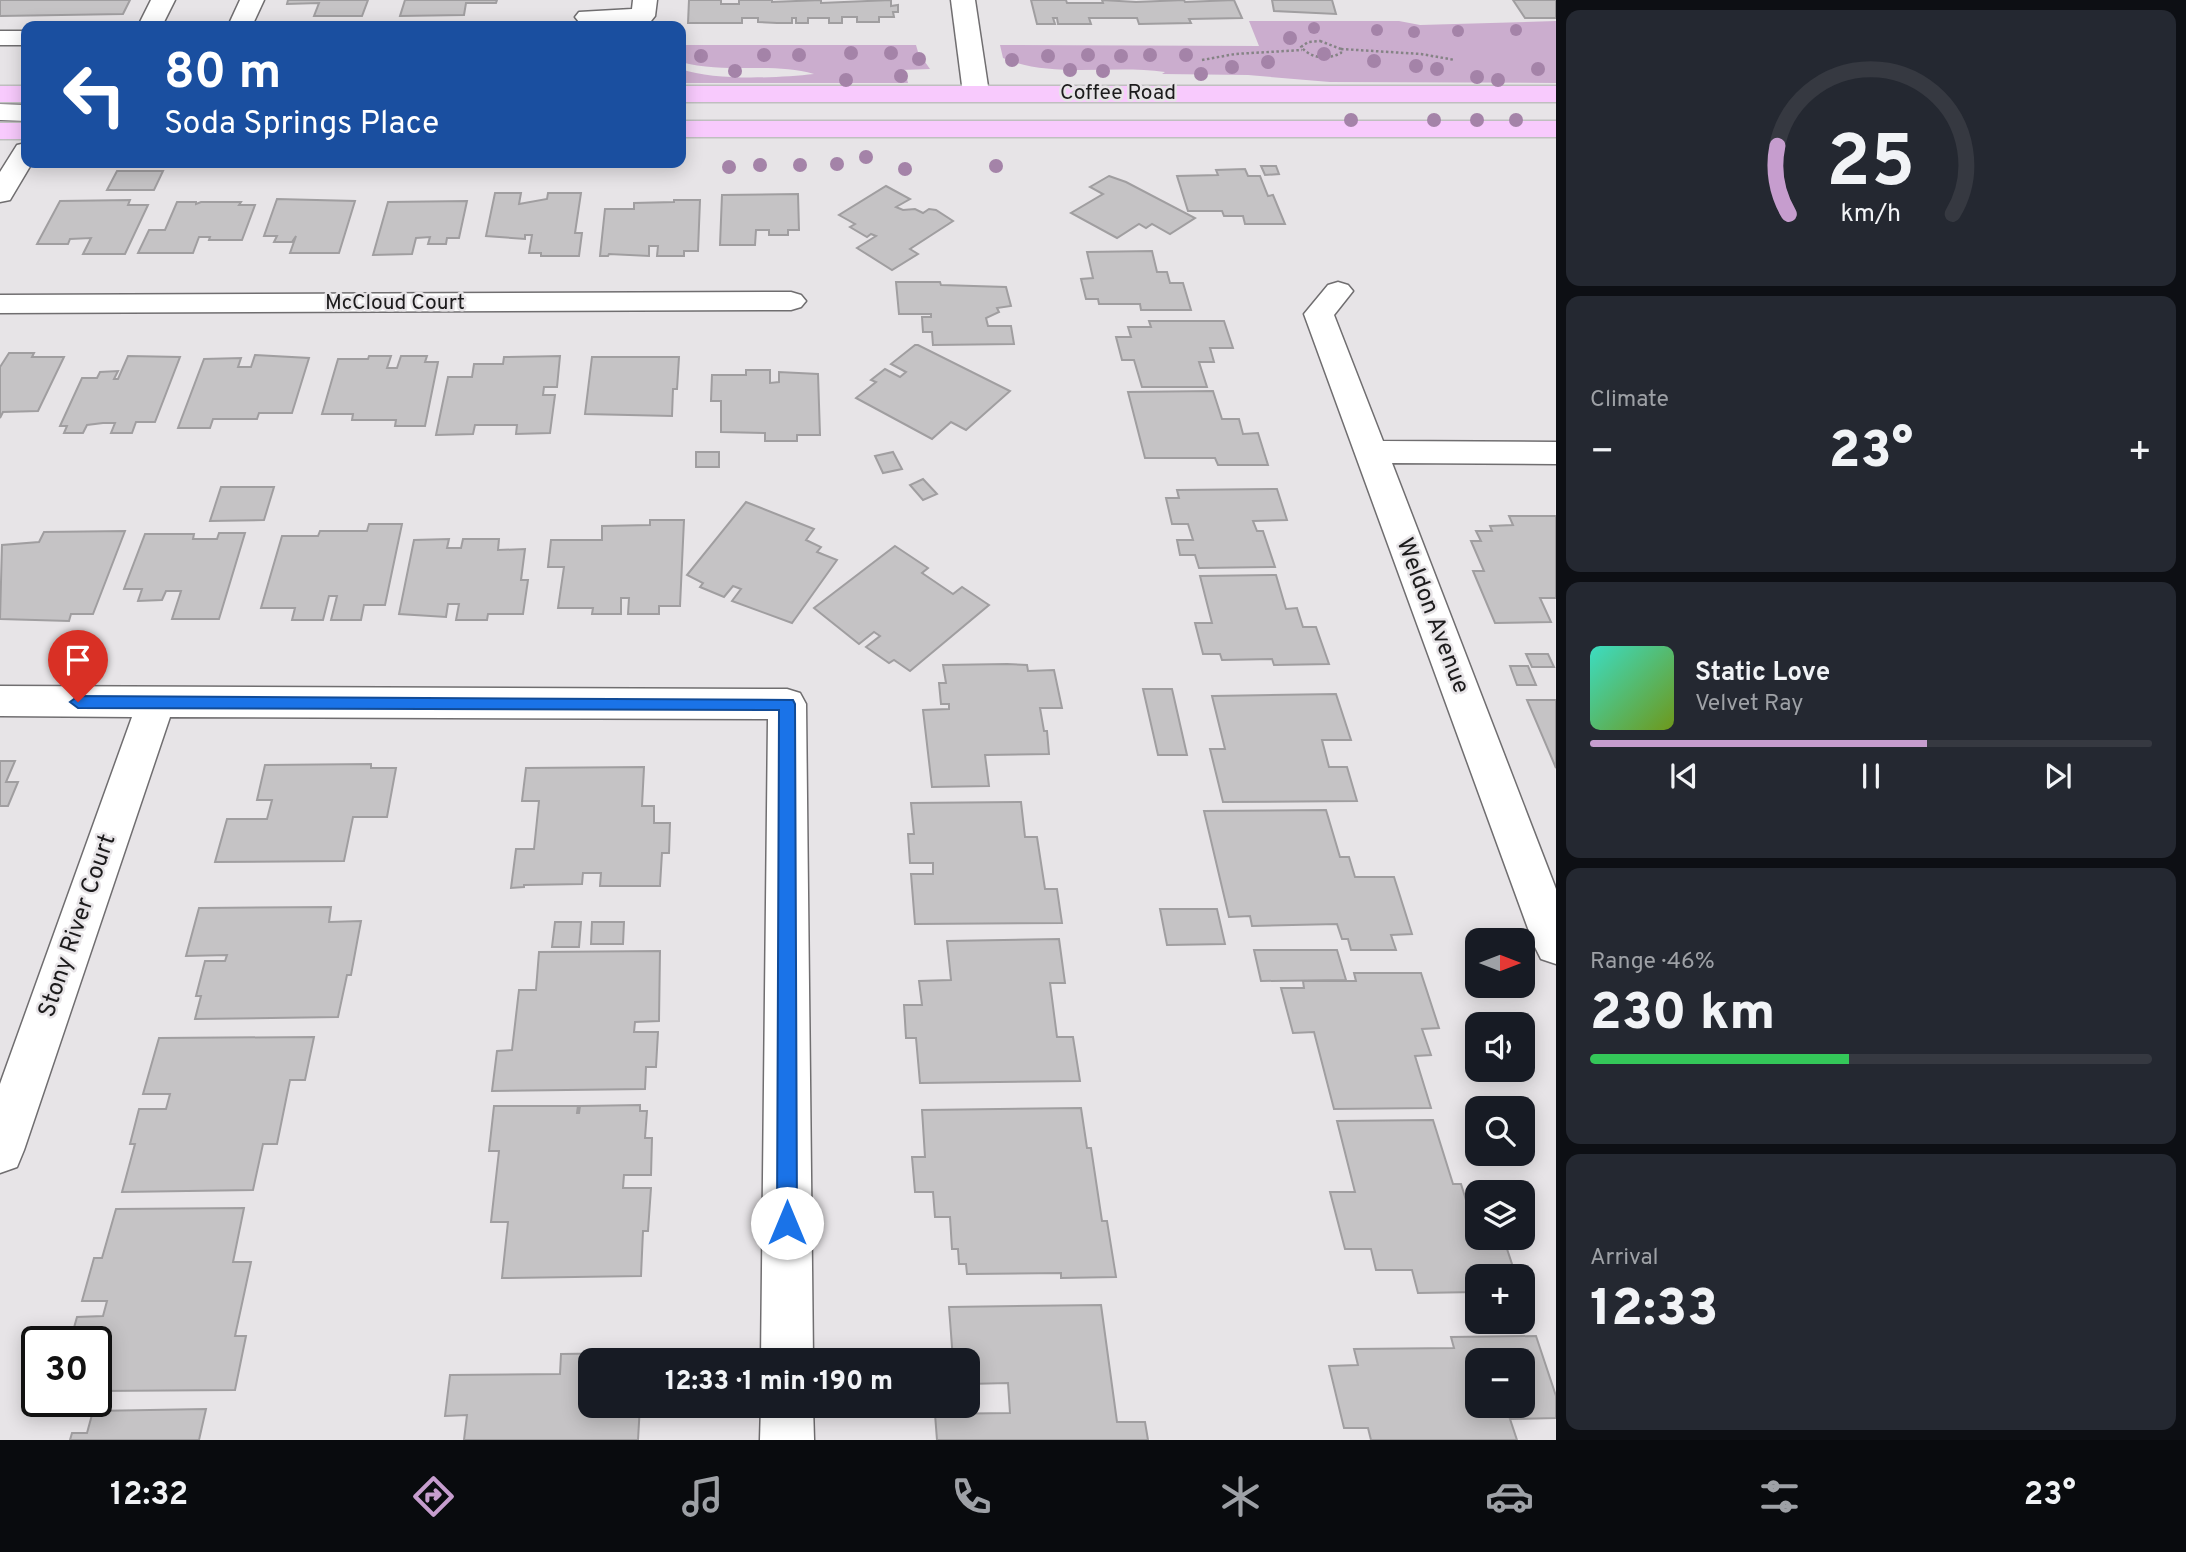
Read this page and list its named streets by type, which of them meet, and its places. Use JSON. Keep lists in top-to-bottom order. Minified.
{"streets":{"main road":["Coffee Road"],"street":["McCloud Court","Weldon Avenue","Stony River Court"]},"north":"right","page":{"turn":["80 m","Soda Springs Place"],"tile":["Climate",["Range · 46%","230 km"],["Arrival","12:33"]],"heat":["−","23°","+"],"song":["Static Love","Velvet Ray"],"map_buttons":["+","−"],"limit":"30","trip":"12:33 · 1 min · 190 m","tabs":["12:32","23°"],"gauge":["25","km/h"]}}
